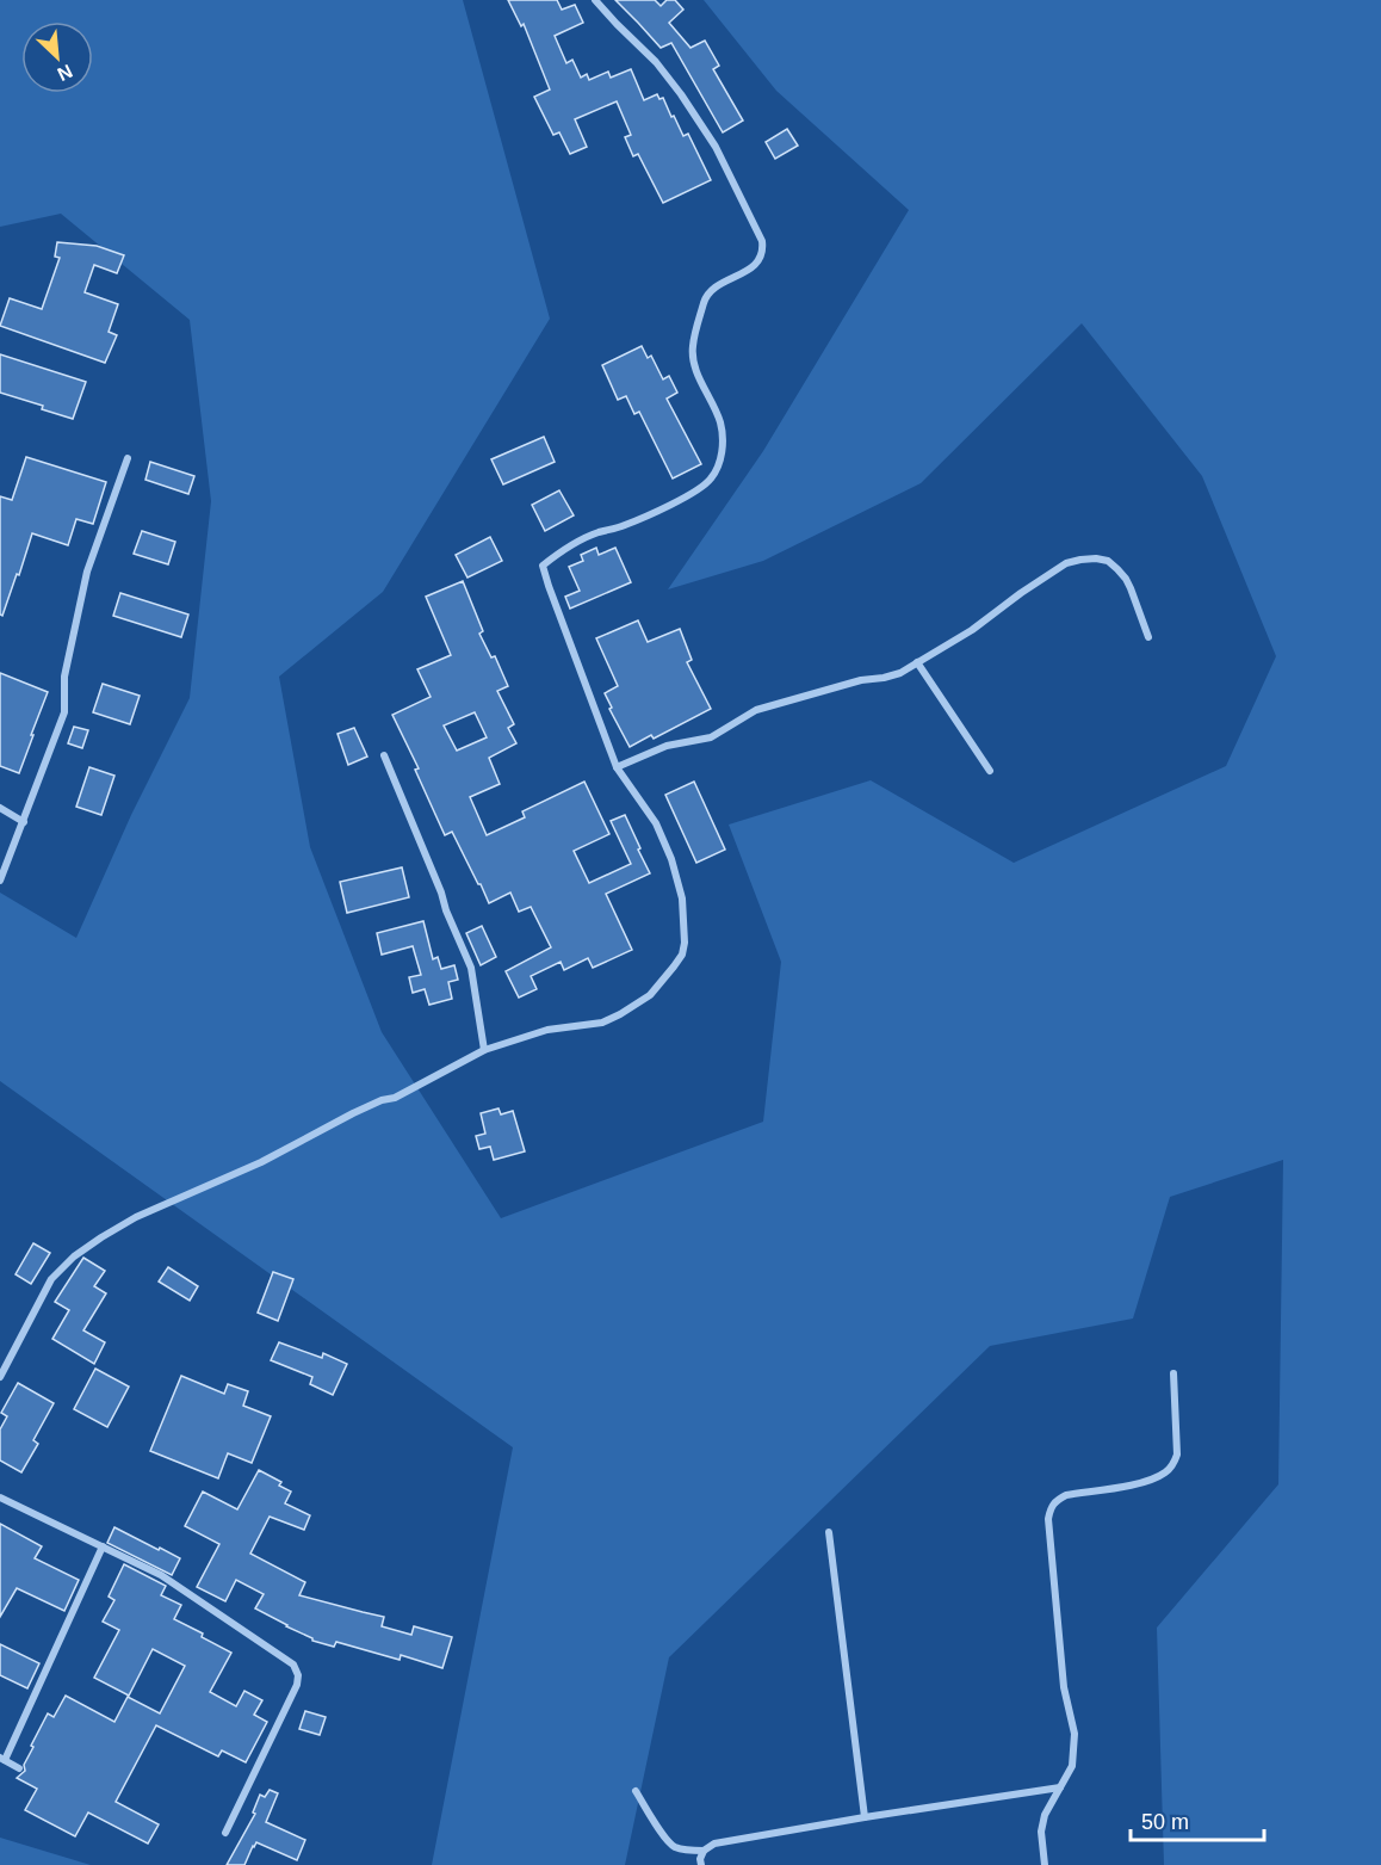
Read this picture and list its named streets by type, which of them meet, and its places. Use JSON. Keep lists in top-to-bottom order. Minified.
{"scale_bar":"50 m","north":"bottom right"}
